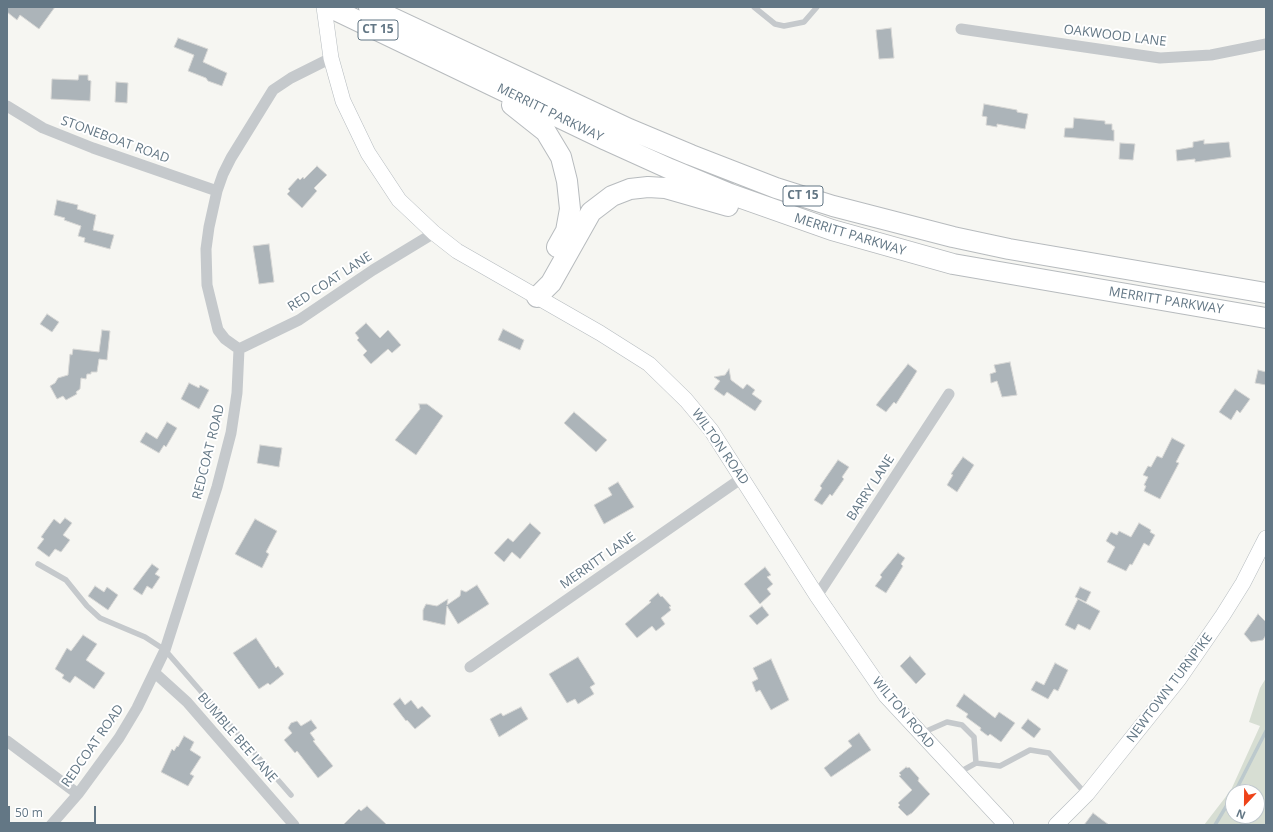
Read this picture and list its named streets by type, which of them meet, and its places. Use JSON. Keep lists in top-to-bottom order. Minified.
{"streets":{"highway":["CT 15","MERRITT PARKWAY"],"main road":["WILTON ROAD","NEWTOWN TURNPIKE"],"street":["OAKWOOD LANE","STONEBOAT ROAD","RED COAT LANE","REDCOAT ROAD","BARRY LANE","MERRITT LANE","BUMBLE BEE LANE"]},"crossings":[["MERRITT PARKWAY","WILTON ROAD"],["RED COAT LANE","WILTON ROAD"],["RED COAT LANE","REDCOAT ROAD"],["WILTON ROAD","BARRY LANE"],["WILTON ROAD","MERRITT LANE"],["REDCOAT ROAD","BUMBLE BEE LANE"]],"scale_bar":"50 m","north":"bottom"}
